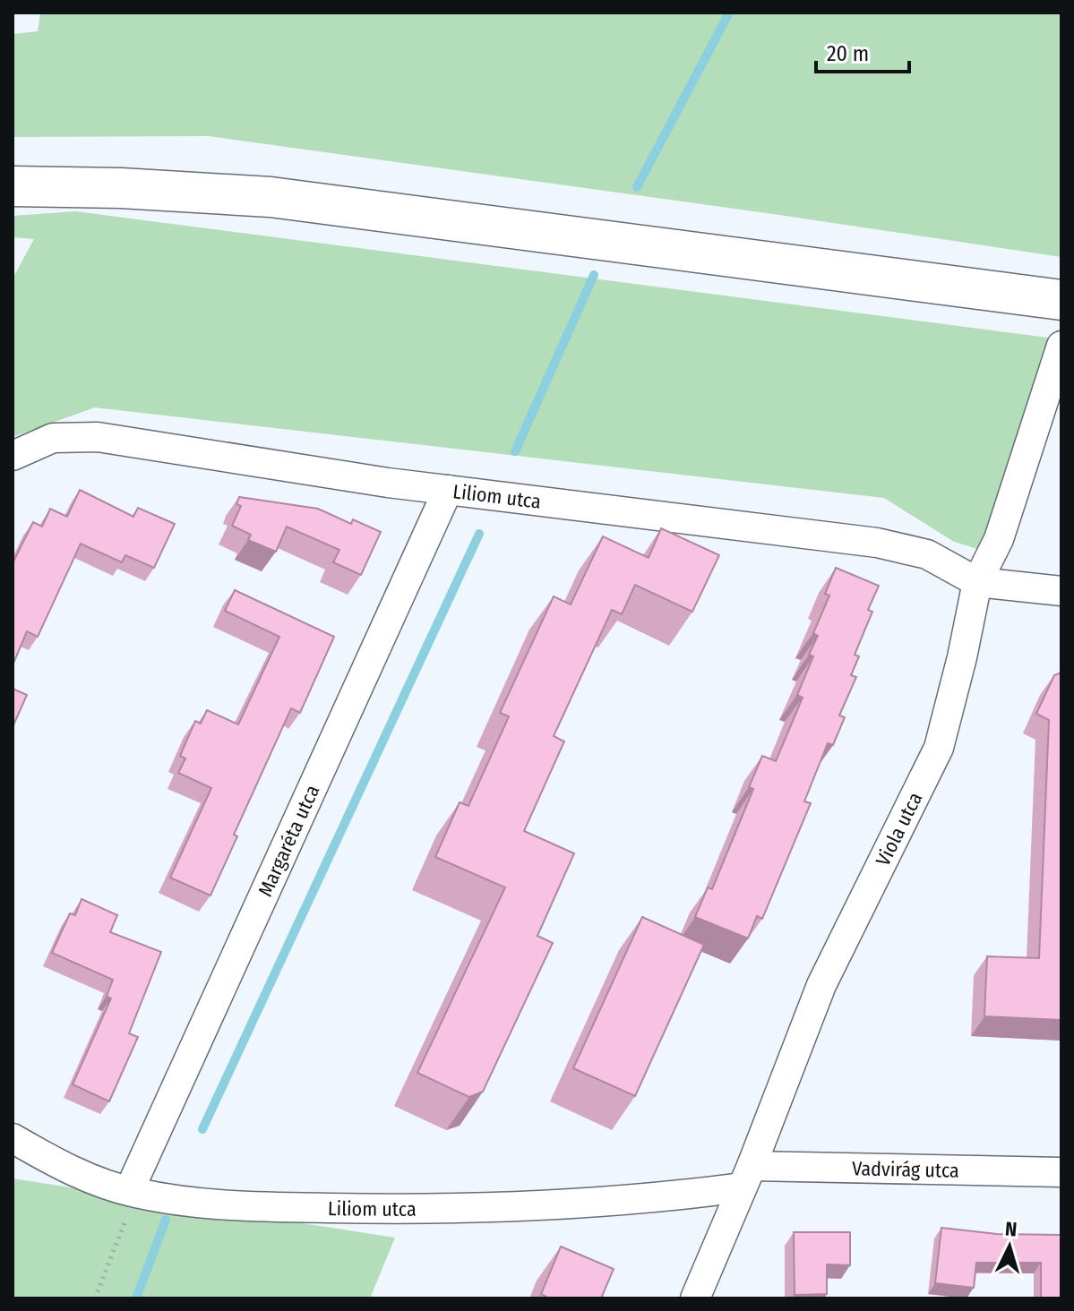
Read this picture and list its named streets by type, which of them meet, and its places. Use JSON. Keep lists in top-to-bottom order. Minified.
{"streets":{"street":["Liliom utca","Viola utca","Margaréta utca","Vadvirág utca"]},"crossings":[["Liliom utca","Viola utca"],["Liliom utca","Margaréta utca"],["Liliom utca","Vadvirág utca"],["Viola utca","Vadvirág utca"]],"scale_bar":"20 m","north":"top"}
